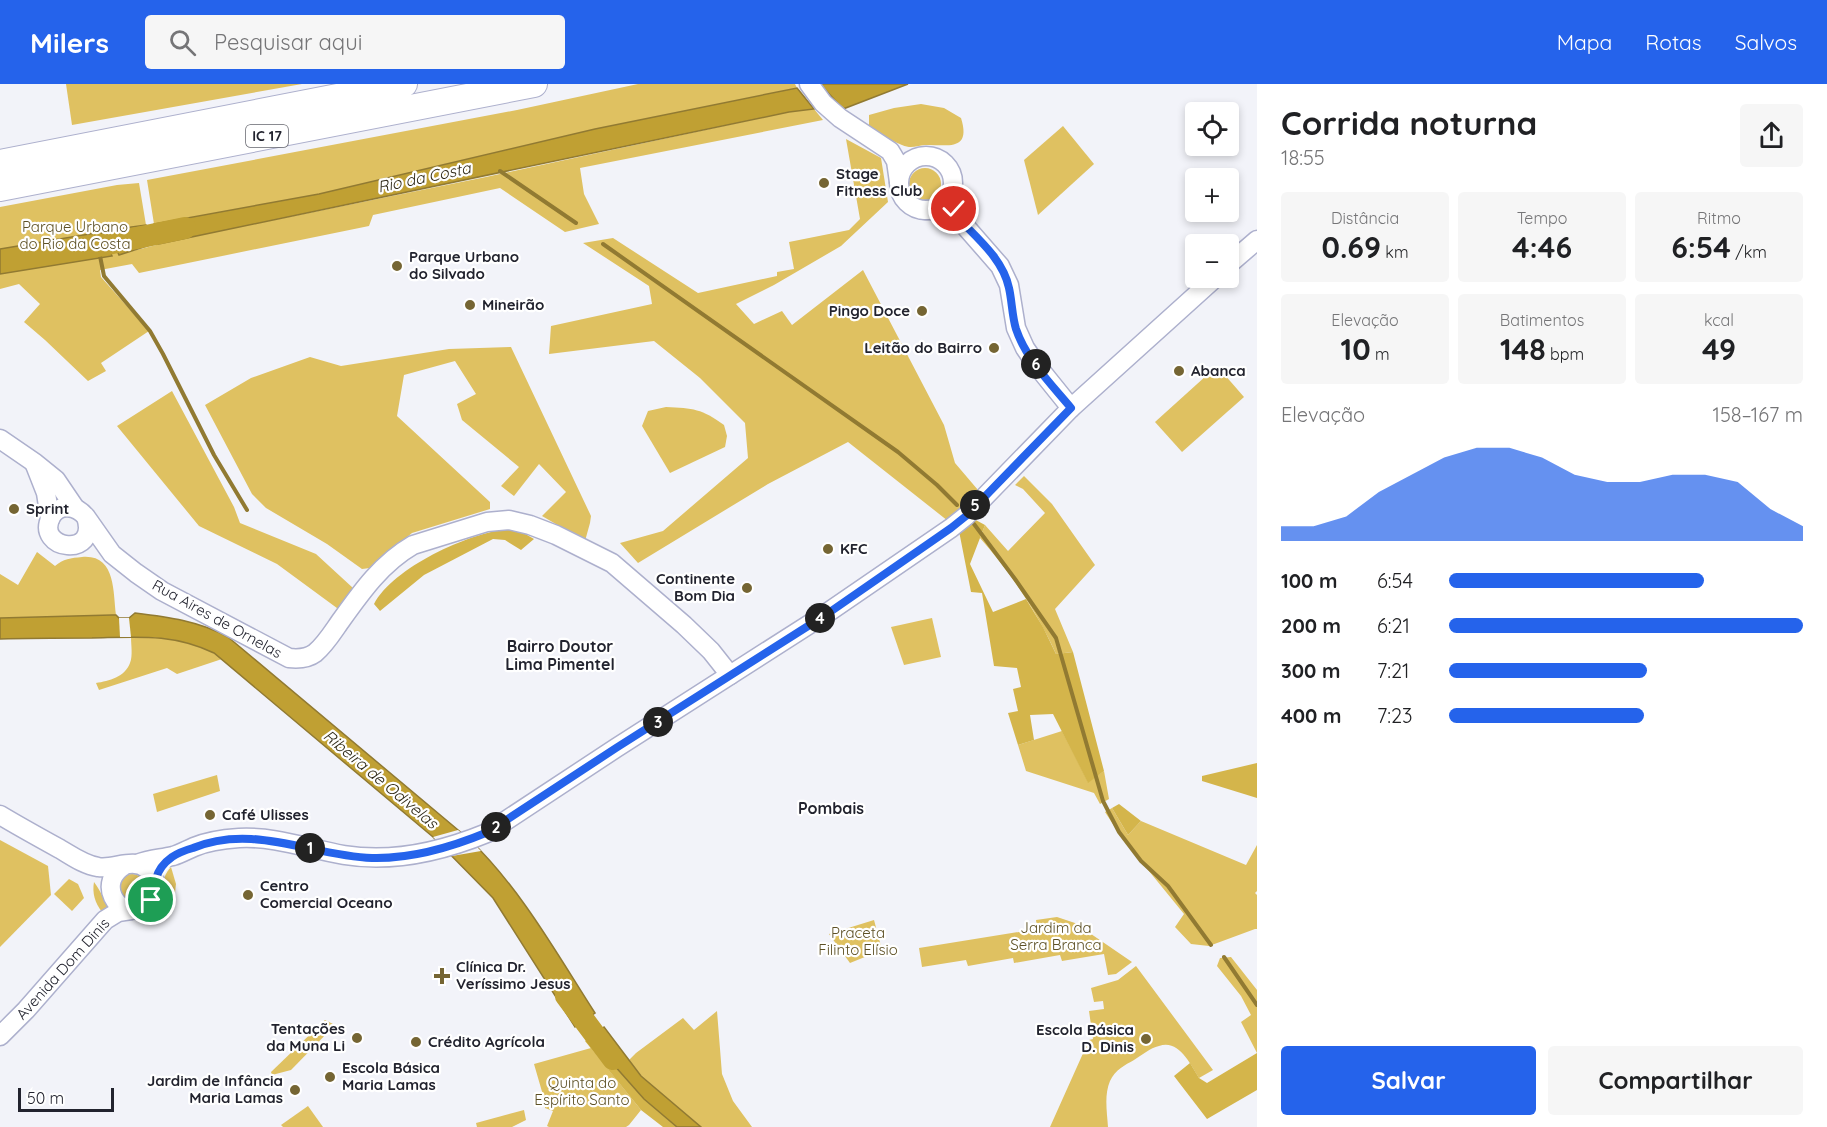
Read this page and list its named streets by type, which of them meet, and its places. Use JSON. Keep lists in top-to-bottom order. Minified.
{"streets":{"highway":["IC 17"],"street":["Rua Aires de Ornelas","Avenida Dom Dinis"]},"districts":["Bairro Doutor Lima Pimentel","Pombais"],"water":["Rio da Costa","Ribeira de Odivelas"],"parks":["Parque Urbano do Rio da Costa","Jardim da Serra Branca","Praceta Filinto Elísio","Quinta do Espírito Santo"],"places":{"other":["Stage Fitness Club","Parque Urbano do Silvado","Mineirão","Pingo Doce","Leitão do Bairro","Abanca","Sprint","KFC","Continente Bom Dia","Café Ulisses","Centro Comercial Oceano","Tentações da Muna Li","Escola Básica D. Dinis","Crédito Agrícola","Escola Básica Maria Lamas","Jardim de Infância Maria Lamas"],"health":["Clínica Dr. Veríssimo Jesus"]},"scale_bar":"50 m","page":{"header":"Milers","search":"Pesquisar aqui","nav":["Mapa","Rotas","Salvos"],"heading":["Corrida noturna","18:55"],"map_buttons":["+","−"],"stats":[["Distância","0.69 km"],["Tempo","4:46"],["Ritmo","6:54 /km"],["Elevação","10 m"],["Batimentos","148 bpm"],["kcal","49"]],"pins":["6","5","4","3","2","1"],"chart":["Elevação","158–167 m"],"list":[{"name":"100 m","note":"6:54"},{"name":"200 m","note":"6:21"},{"name":"300 m","note":"7:21"},{"name":"400 m","note":"7:23"}],"buttons":["Salvar","Compartilhar"],"scale":"50 m"}}
